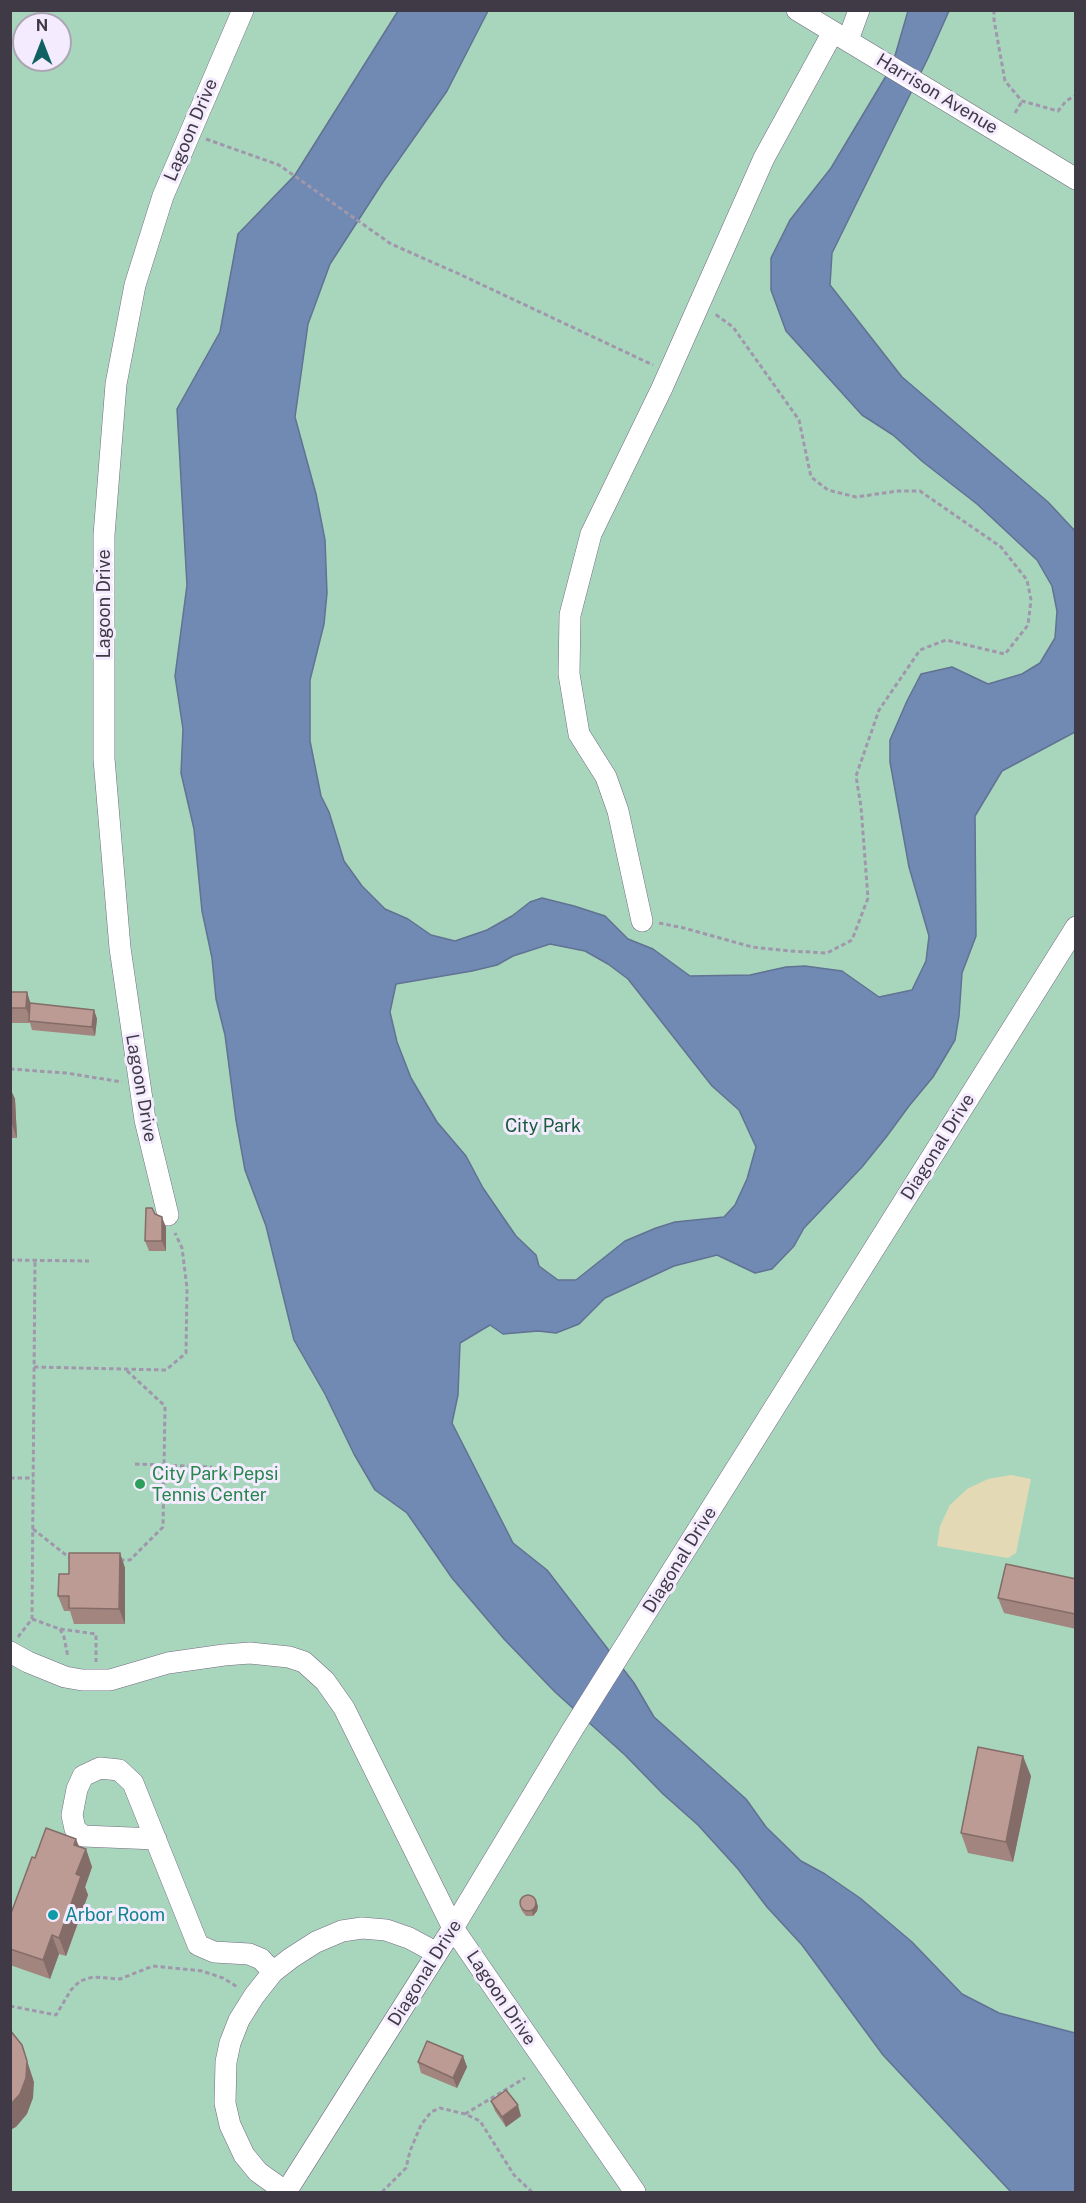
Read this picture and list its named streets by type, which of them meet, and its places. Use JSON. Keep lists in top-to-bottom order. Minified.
{"streets":{"street":["Harrison Avenue","Lagoon Drive","Diagonal Drive"]},"crossings":[["Lagoon Drive","Diagonal Drive"]],"parks":["City Park"],"places":["City Park Pepsi Tennis Center","Arbor Room"],"north":"top"}
